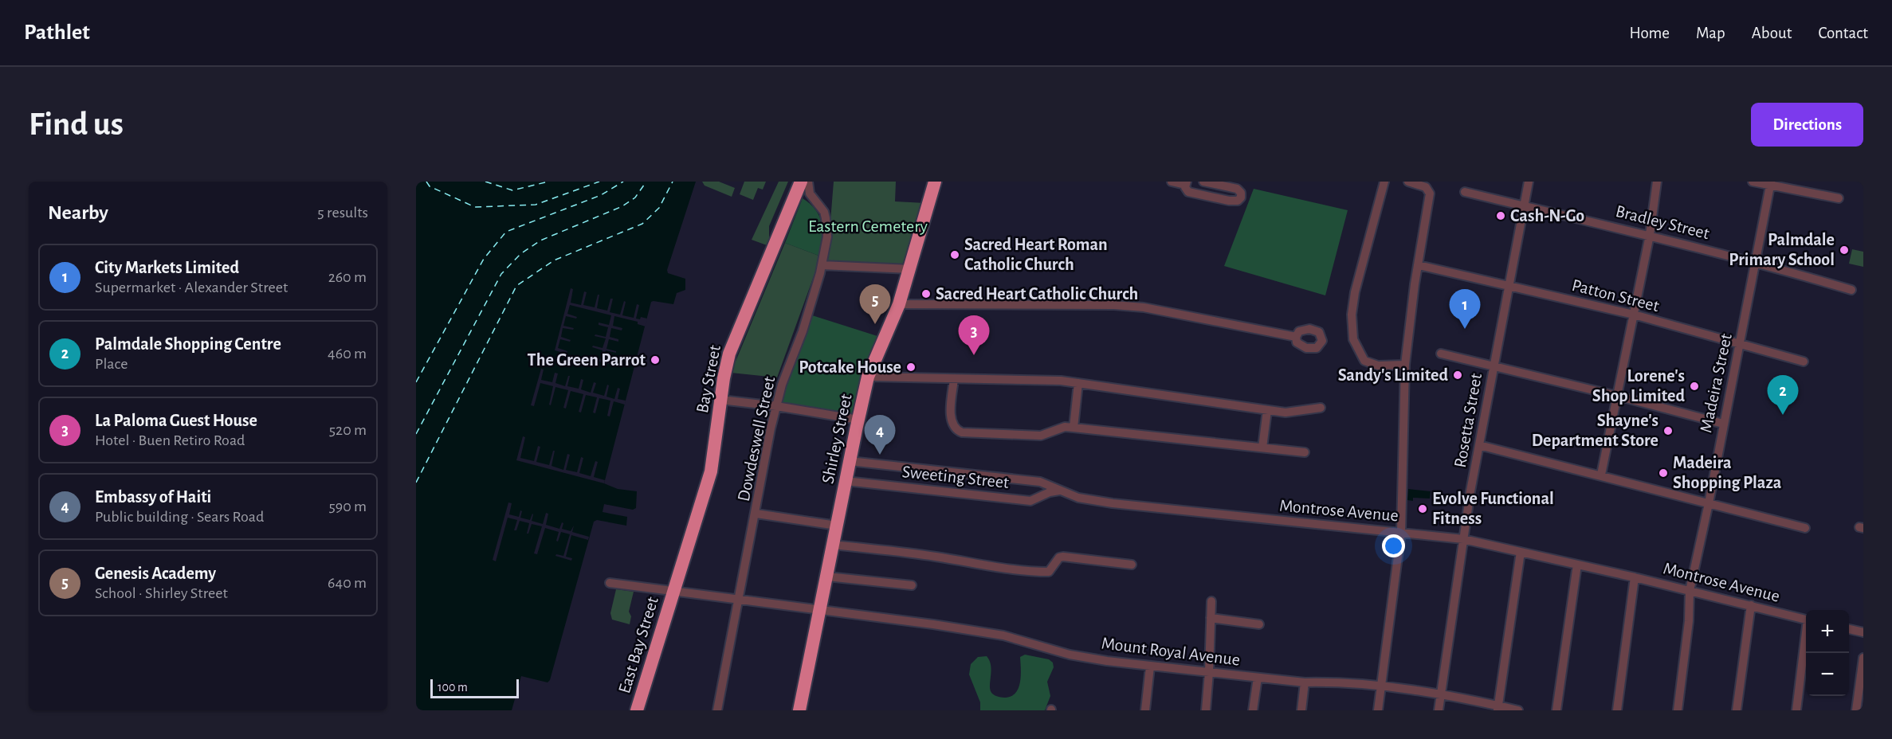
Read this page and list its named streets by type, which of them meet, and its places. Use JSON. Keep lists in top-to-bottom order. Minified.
{"streets":{"highway":["Bay Street","Shirley Street","East Bay Street"],"street":["Bradley Street","Patton Street","Madeira Street","Rosetta Street","Dowdeswell Street","Sweeting Street","Montrose Avenue","Mount Royal Avenue"]},"crossings":[["Bradley Street","Madeira Street"],["Bradley Street","Rosetta Street"],["Patton Street","Madeira Street"],["Patton Street","Rosetta Street"],["Bay Street","East Bay Street"],["Bay Street","Mount Royal Avenue"],["Madeira Street","Montrose Avenue"],["Rosetta Street","Montrose Avenue"],["Rosetta Street","Mount Royal Avenue"],["Dowdeswell Street","Mount Royal Avenue"],["Shirley Street","Sweeting Street"],["Shirley Street","Montrose Avenue"],["Shirley Street","Mount Royal Avenue"],["Sweeting Street","Montrose Avenue"],["East Bay Street","Mount Royal Avenue"]],"parks":["Eastern Cemetery"],"places":["Cash-N-Go","Palmdale Primary School","Sacred Heart Roman Catholic Church","Sacred Heart Catholic Church","The Green Parrot","Potcake House","Sandy's Limited","Lorene's Shop Limited","Shayne's Department Store","Madeira Shopping Plaza","Evolve Functional Fitness"],"scale_bar":"100 m","page":{"header":"Pathlet","nav":["Home","Map","About","Contact"],"buttons":"Directions","title":"Find us","heading":["Nearby","5 results"],"list":[{"mark":"1","name":"City Markets Limited","note":"Supermarket · Alexander Street","value":"260 m"},{"mark":"2","name":"Palmdale Shopping Centre","note":"Place","value":"460 m"},{"mark":"3","name":"La Paloma Guest House","note":"Hotel · Buen Retiro Road","value":"520 m"},{"mark":"4","name":"Embassy of Haiti","note":"Public building · Sears Road","value":"590 m"},{"mark":"5","name":"Genesis Academy","note":"School · Shirley Street","value":"640 m"}],"pins":["5","1","3","2","4"],"map_buttons":["+","−"],"scale":"100 m"}}
